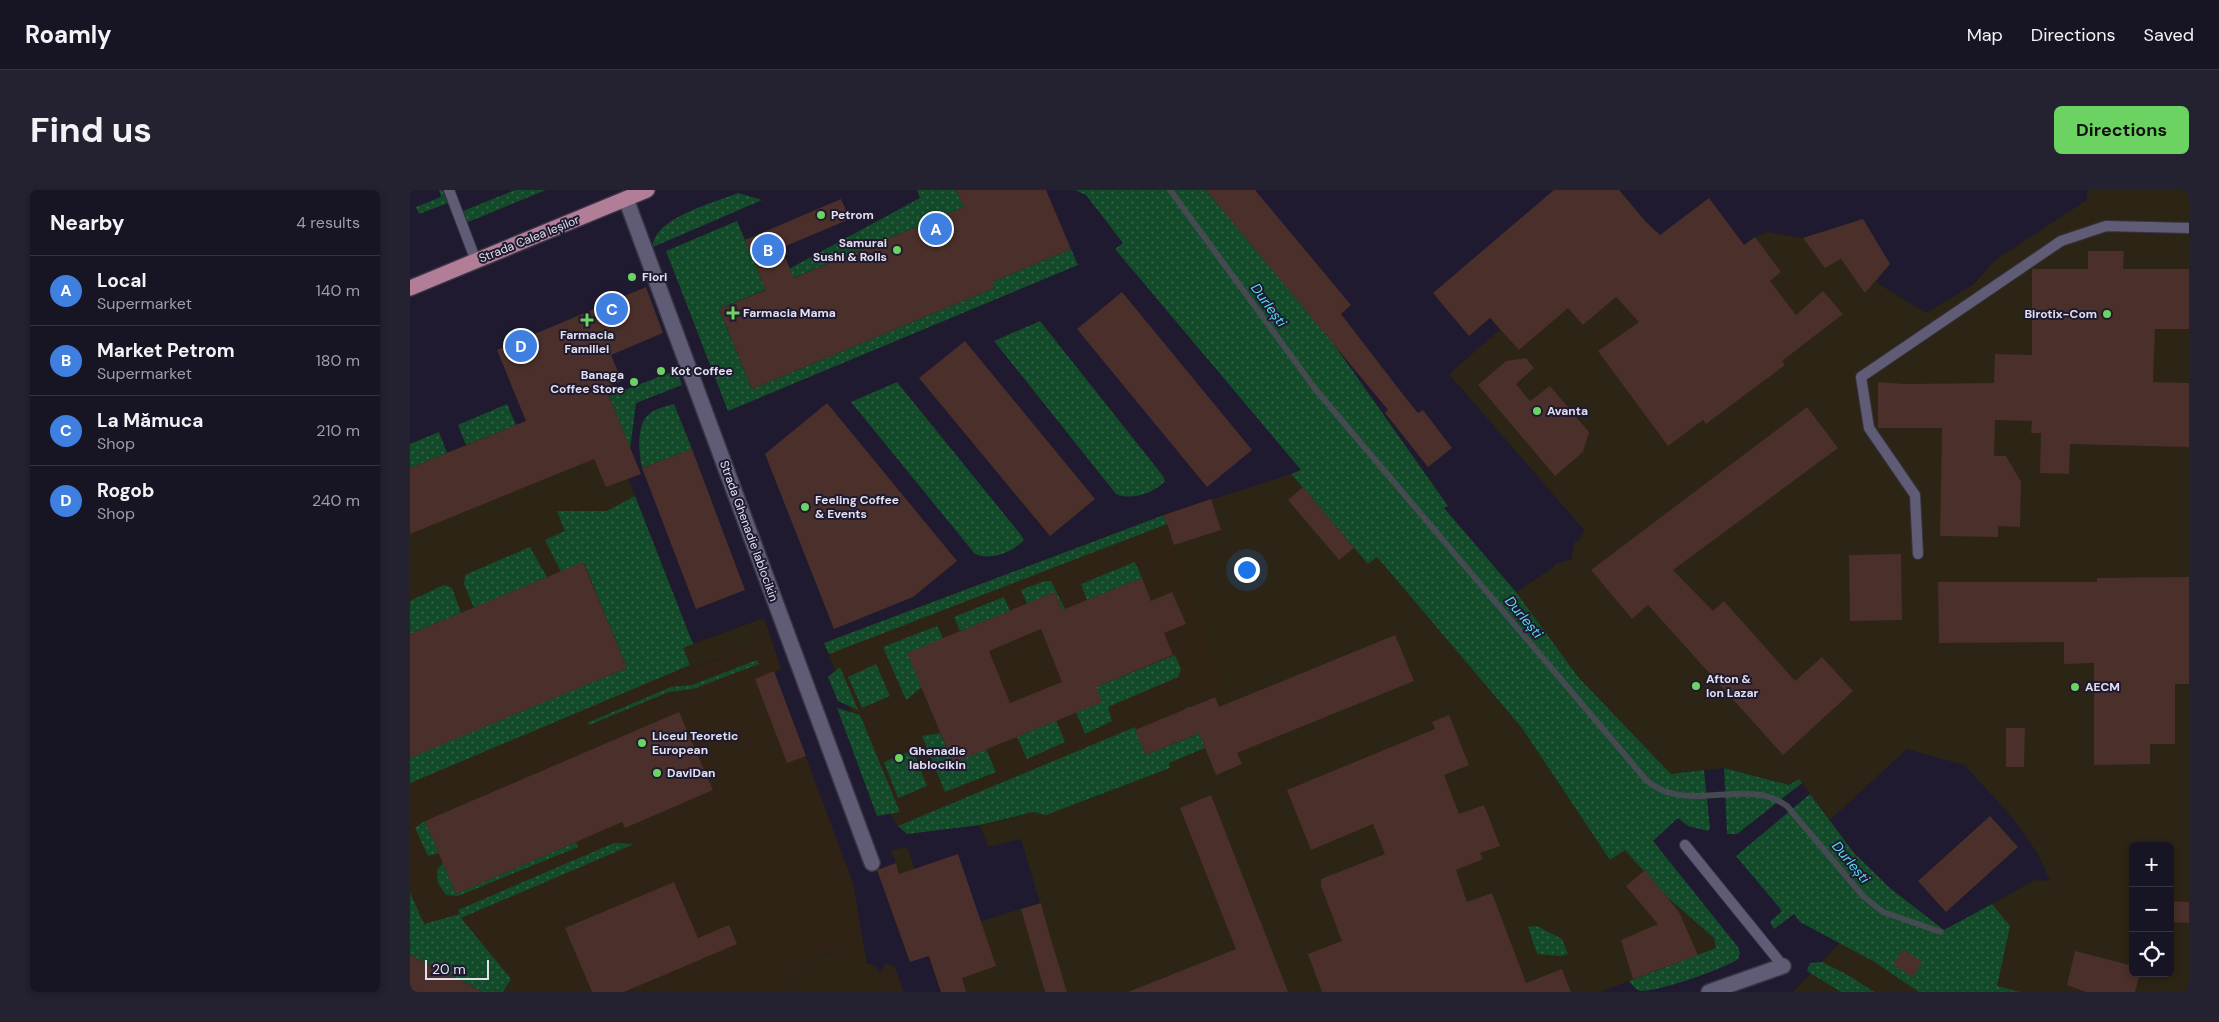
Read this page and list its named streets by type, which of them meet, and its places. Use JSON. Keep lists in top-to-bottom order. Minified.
{"streets":{"main road":["Strada Calea Ieșilor"],"street":["Strada Ghenadie Iablocikin"]},"crossings":[["Strada Calea Ieșilor","Strada Ghenadie Iablocikin"]],"water":["Durlești"],"places":{"other":["Petrom","Samurai Sushi & Rolls","Flori","Birotix-Com","Kot Coffee","Banaga Coffee Store","Avanta","Feeling Coffee & Events","Afton & Ion Lazar","AECM","Liceul Teoretic European","Ghenadie Iablocikin","DaviDan"],"health":["Farmacia Mama","Farmacia Familiei"]},"scale_bar":"20 m","page":{"header":"Roamly","nav":["Map","Directions","Saved"],"buttons":"Directions","title":"Find us","heading":["Nearby","4 results"],"pins":["A","B","C","D"],"list":[{"mark":"A","name":"Local","note":"Supermarket","value":"140 m"},{"mark":"B","name":"Market Petrom","note":"Supermarket","value":"180 m"},{"mark":"C","name":"La Mămuca","note":"Shop","value":"210 m"},{"mark":"D","name":"Rogob","note":"Shop","value":"240 m"}],"map_buttons":["+","−"],"scale":"20 m"}}
